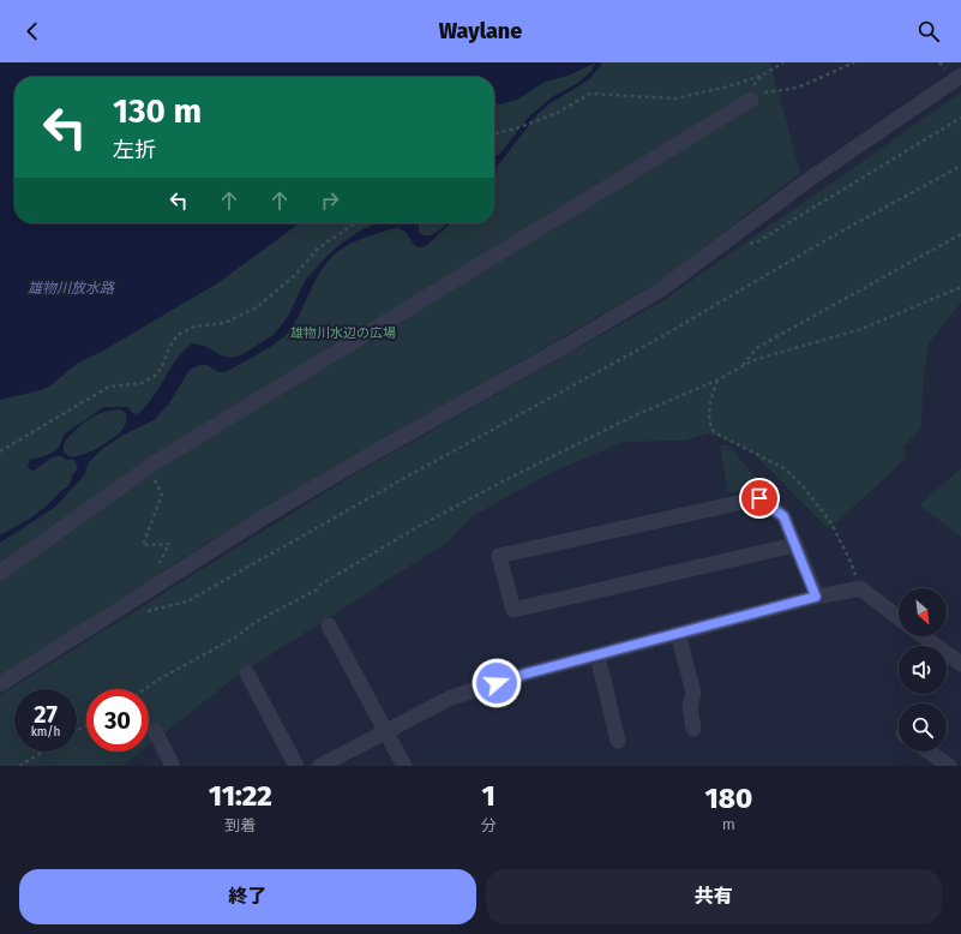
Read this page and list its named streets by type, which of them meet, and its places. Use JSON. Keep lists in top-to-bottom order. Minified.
{"water":["雄物川放水路"],"parks":["雄物川水辺の広場"],"north":"bottom right","page":{"header":"Waylane","turn":["130 m","左折"],"speed":"27 km/h","limit":"30","eta":["11:22","到着","1","分","180","m"],"buttons":["終了","共有"]}}
